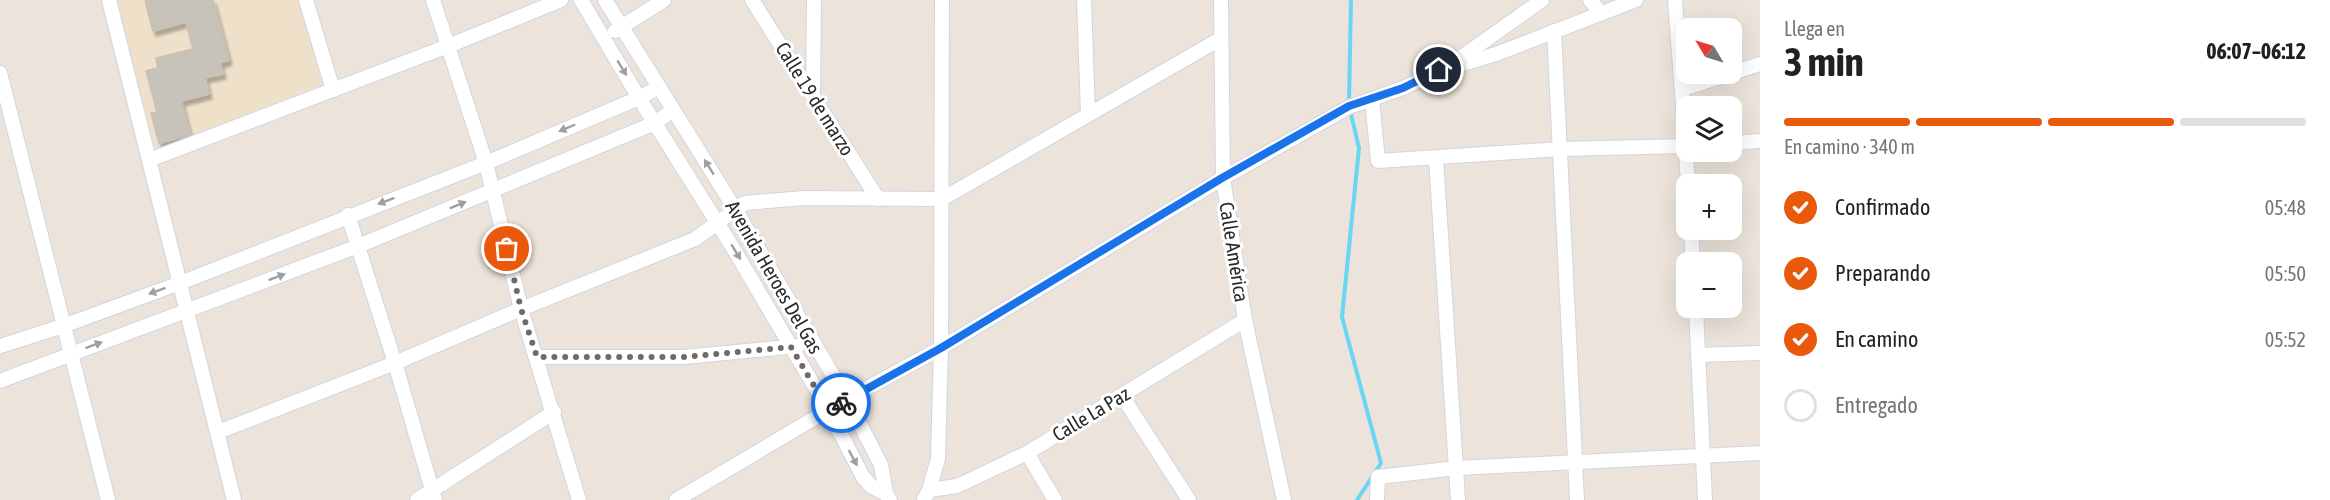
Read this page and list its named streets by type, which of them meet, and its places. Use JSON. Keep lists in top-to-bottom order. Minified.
{"streets":{"street":["Calle 19 de marzo","Calle América","Avenida Heroes Del Gas","Calle La Paz"]},"crossings":[["Calle América","Calle La Paz"]],"north":"top left","page":{"heading":["3 min","Llega en","06:07–06:12"],"map_buttons":["+","−"],"bar":"En camino · 340 m","list":[["Confirmado","05:48"],["Preparando","05:50"],["En camino","05:52"],"Entregado"]}}
